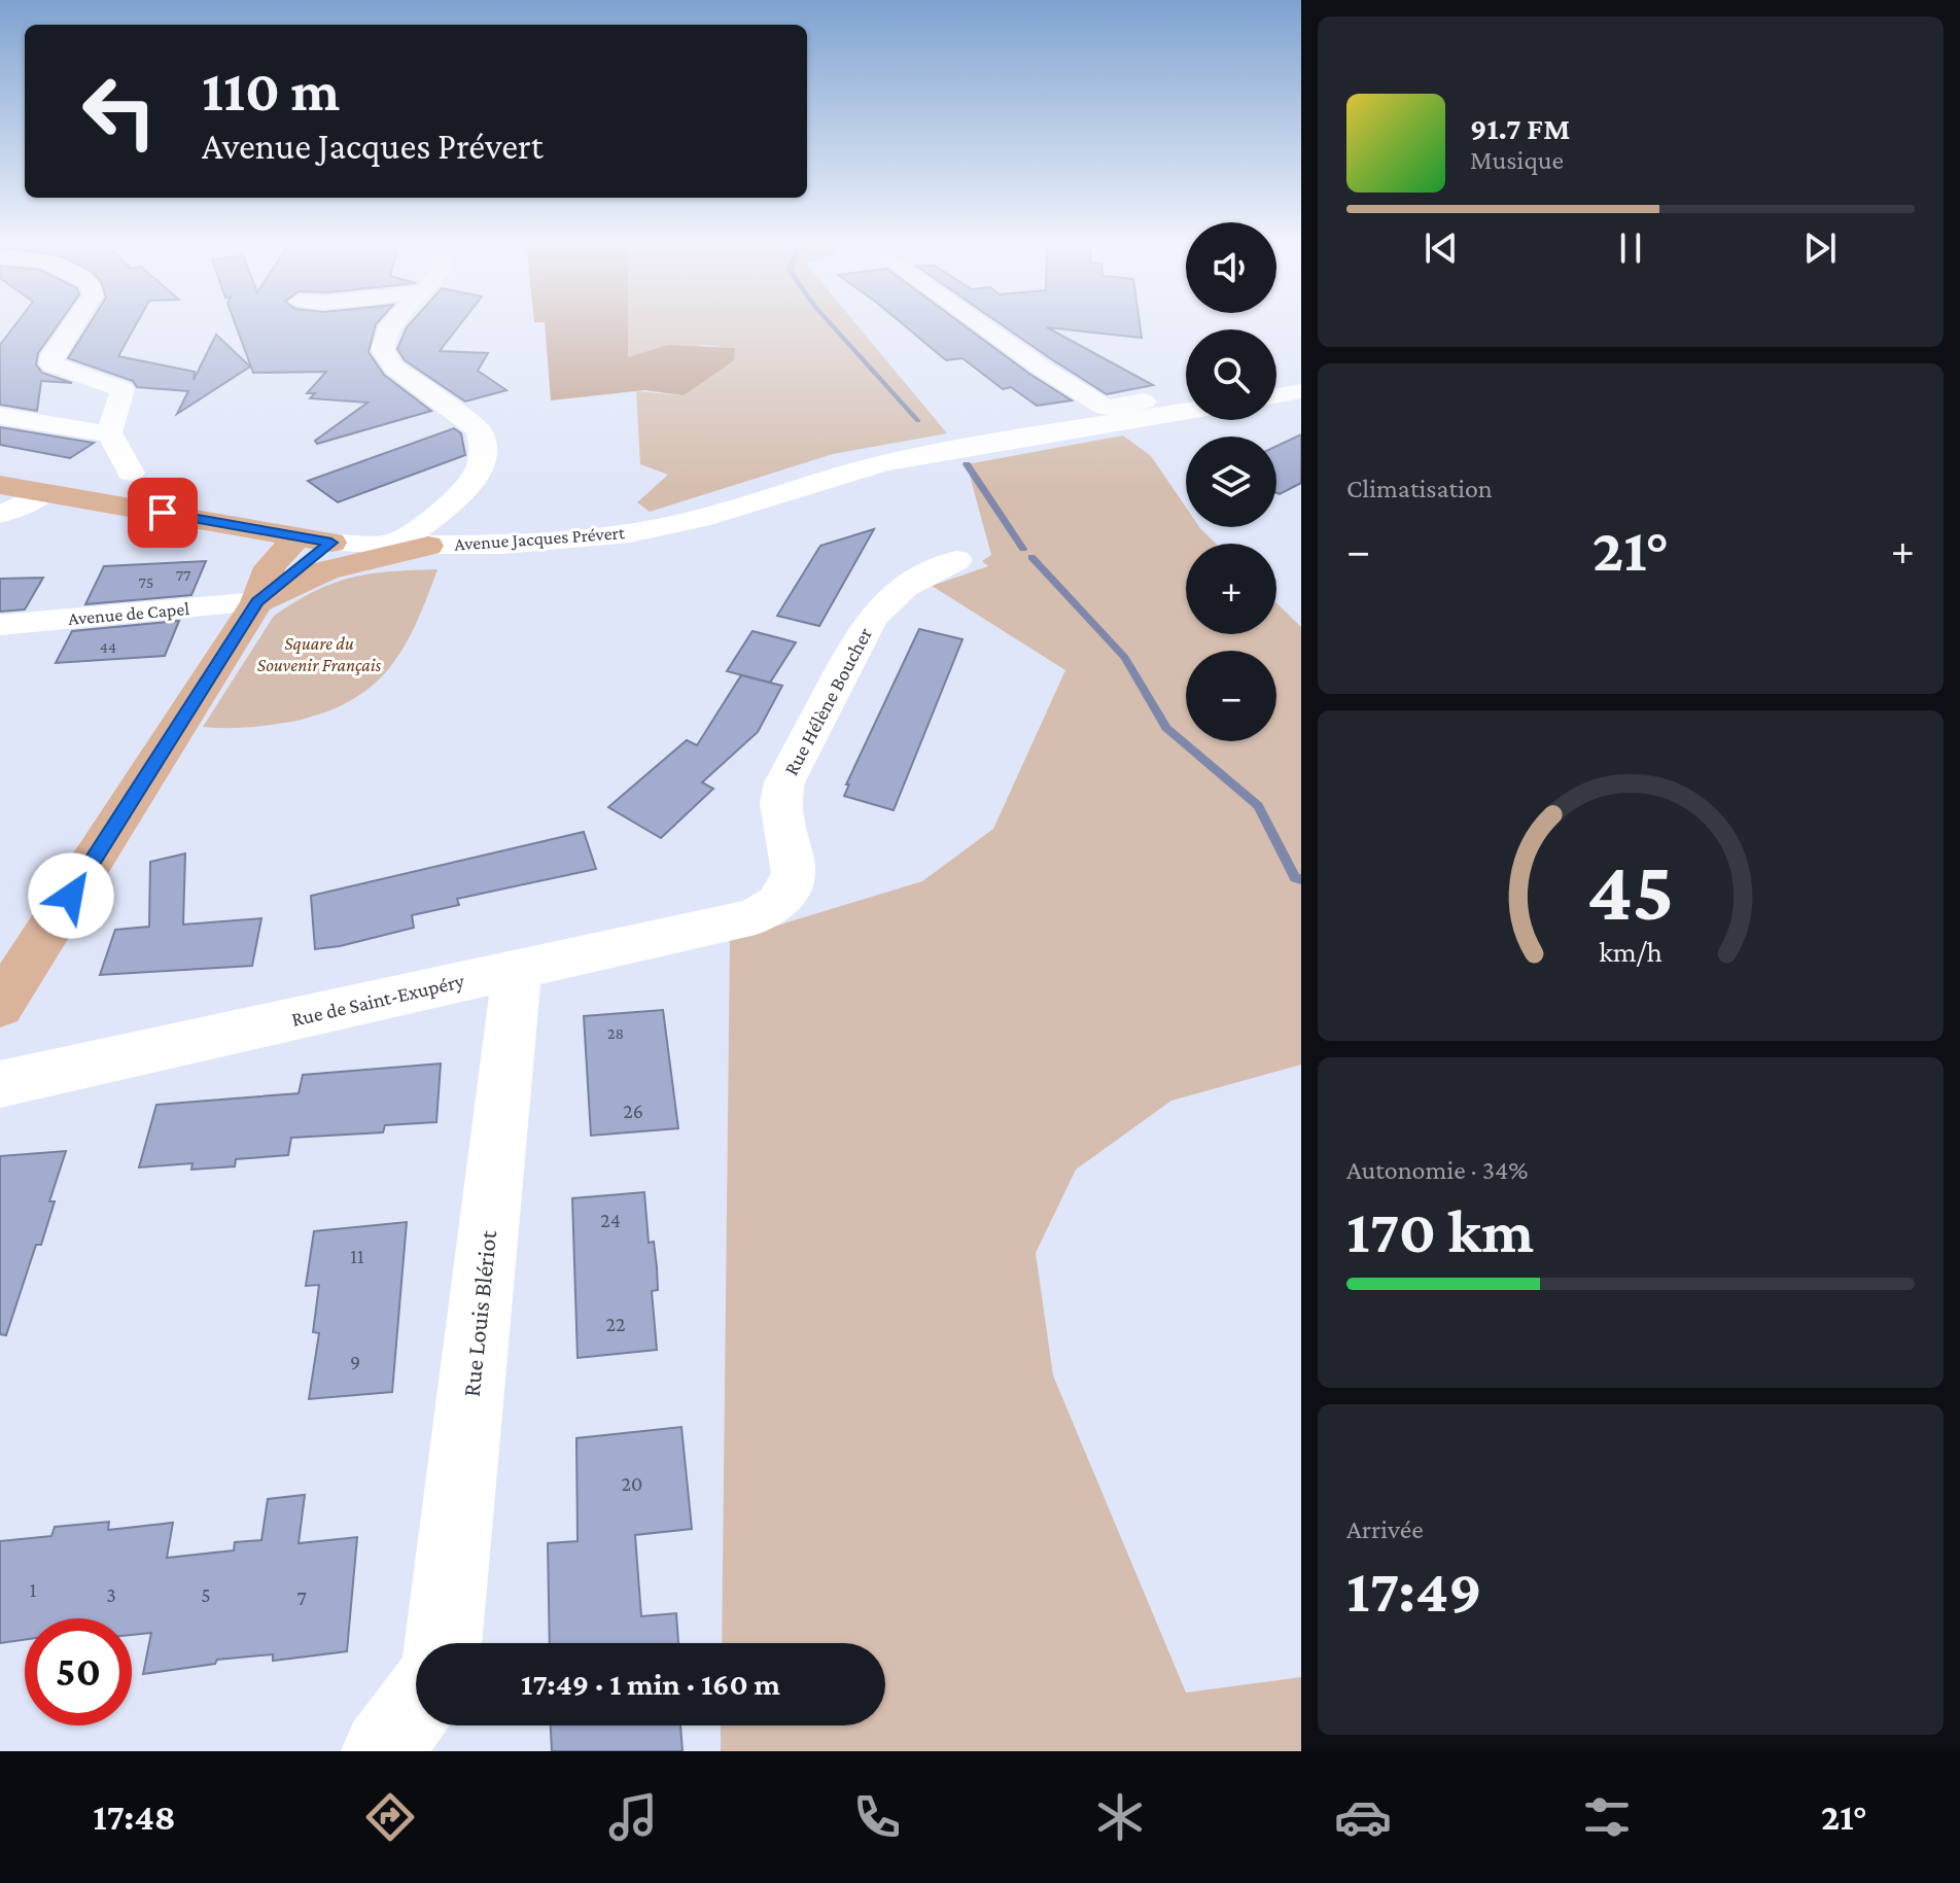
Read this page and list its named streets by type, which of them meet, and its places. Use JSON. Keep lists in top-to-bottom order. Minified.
{"streets":{"main road":["Avenue Jacques Prévert"],"street":["Avenue de Capel","Rue Hélène Boucher","Rue de Saint-Exupéry","Rue Louis Blériot"]},"crossings":[["Rue Hélène Boucher","Rue de Saint-Exupéry"],["Rue de Saint-Exupéry","Rue Louis Blériot"]],"parks":["Square du Souvenir Français"],"house_numbers":["77","75","44","28","26","24","11","22","9","20","1","3","5","7"],"page":{"turn":["110 m","Avenue Jacques Prévert"],"song":["91.7 FM","Musique"],"map_buttons":["+","−"],"tile":["Climatisation",["Autonomie · 34%","170 km"],["Arrivée","17:49"]],"heat":["−","21°","+"],"limit":"50","trip":"17:49 · 1 min · 160 m","tabs":["17:48","21°"],"gauge":["45","km/h"]}}
